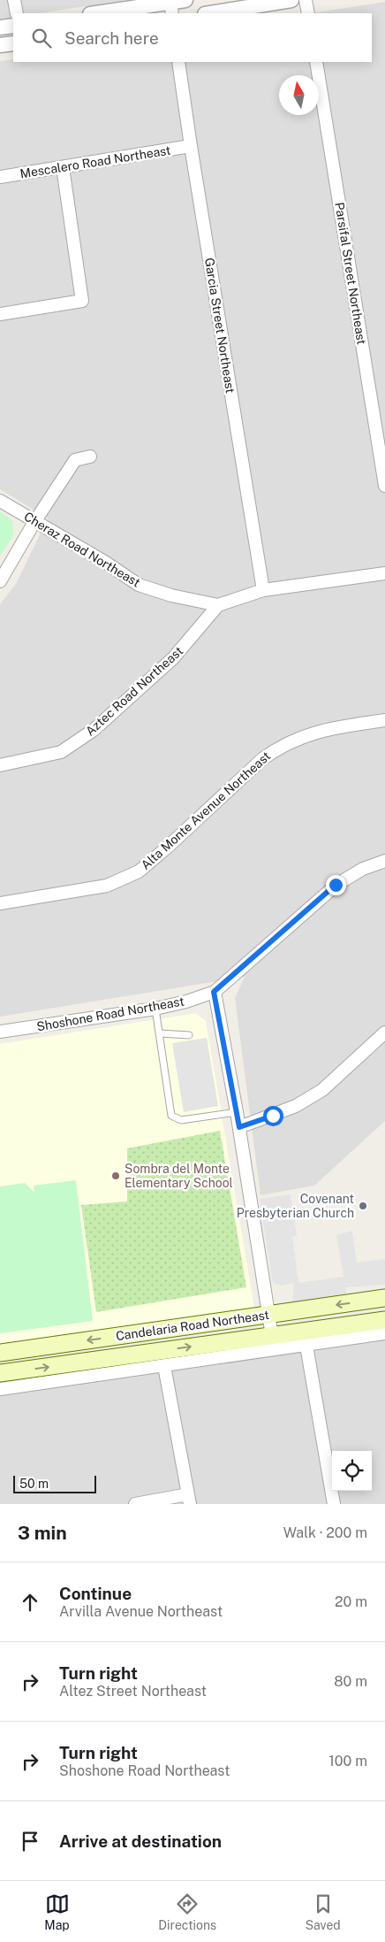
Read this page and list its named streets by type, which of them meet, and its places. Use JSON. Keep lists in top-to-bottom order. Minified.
{"streets":{"main road":["Candelaria Road Northeast"],"street":["Mescalero Road Northeast","Parsifal Street Northeast","Garcia Street Northeast","Cheraz Road Northeast","Aztec Road Northeast","Alta Monte Avenue Northeast","Shoshone Road Northeast"]},"crossings":[["Mescalero Road Northeast","Garcia Street Northeast"],["Cheraz Road Northeast","Aztec Road Northeast"]],"places":["Sombra del Monte Elementary School","Covenant Presbyterian Church"],"scale_bar":"50 m","north":"top","page":{"search":"Search here","scale":"50 m","heading":["3 min","Walk · 200 m"],"list":[["Continue","Arvilla Avenue Northeast","20 m"],["Turn right","Altez Street Northeast","80 m"],["Turn right","Shoshone Road Northeast","100 m"],"Arrive at destination"],"nav":["Map","Directions","Saved"]}}
